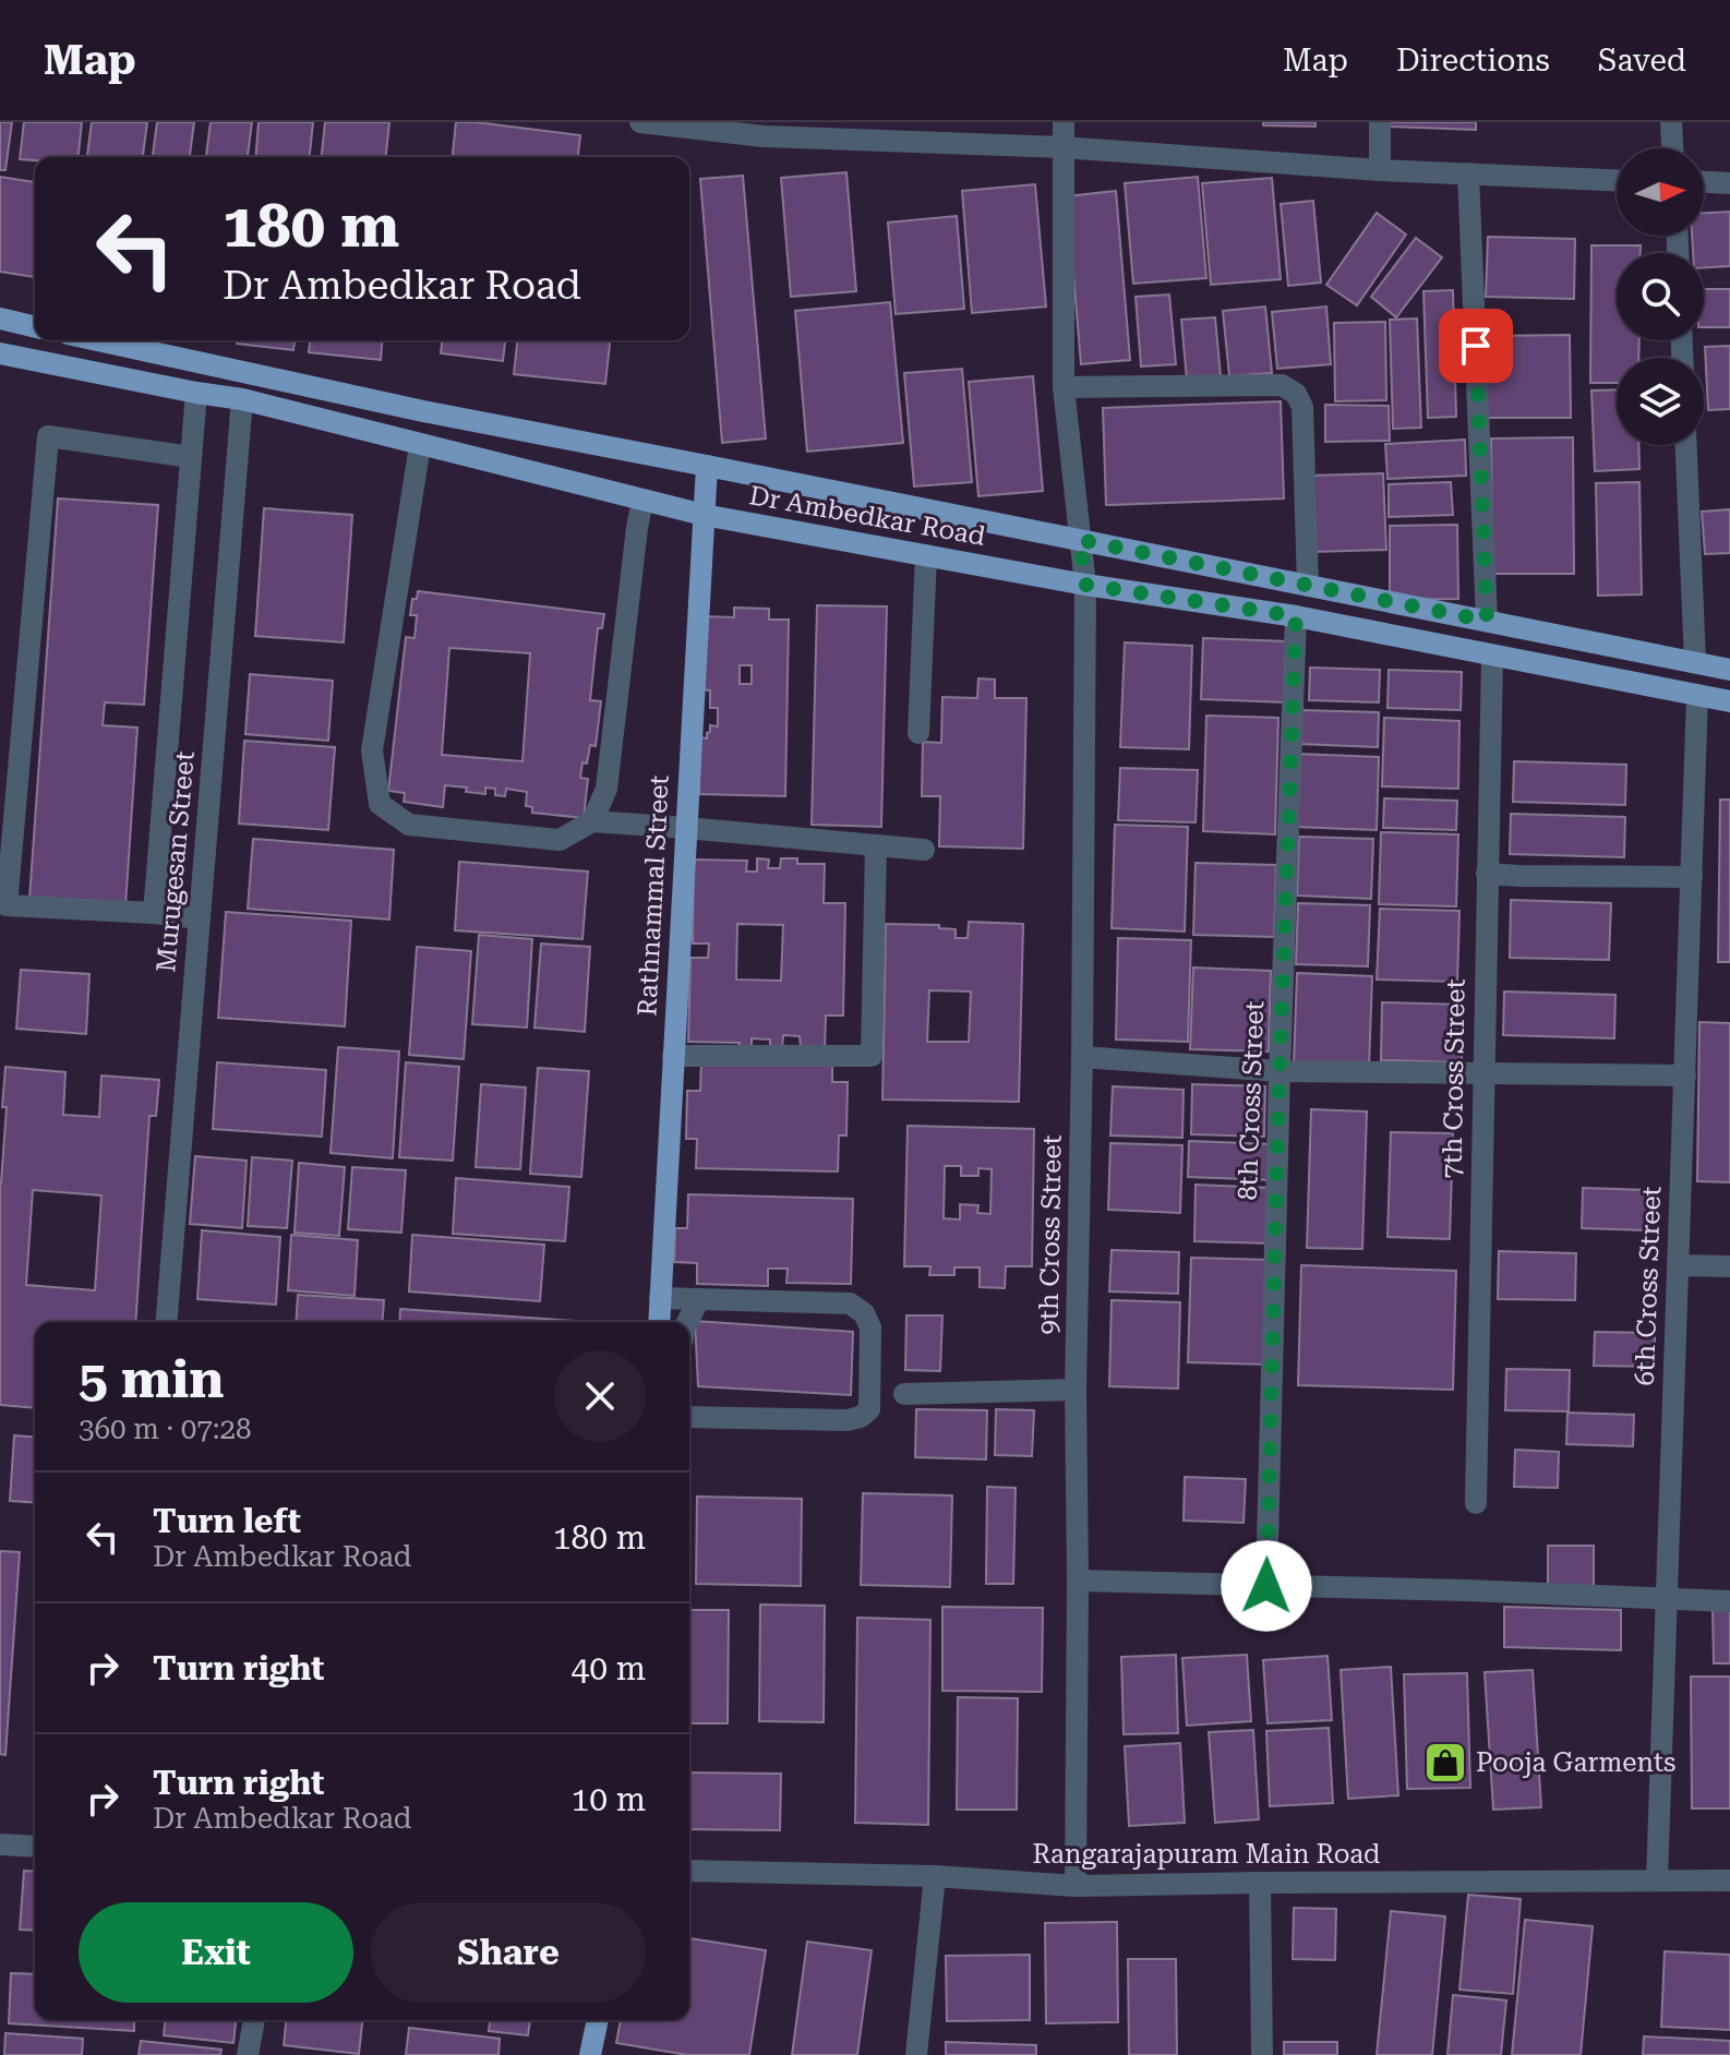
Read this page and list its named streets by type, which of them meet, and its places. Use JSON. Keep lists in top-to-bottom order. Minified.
{"streets":{"main road":["Dr Ambedkar Road","Rathnammal Street"],"street":["Murugesan Street","7th Cross Street","8th Cross Street","9th Cross Street","6th Cross Street","Rangarajapuram Main Road"]},"crossings":[["Dr Ambedkar Road","Murugesan Street"],["Dr Ambedkar Road","Rathnammal Street"],["Dr Ambedkar Road","7th Cross Street"],["Dr Ambedkar Road","8th Cross Street"],["Dr Ambedkar Road","9th Cross Street"],["Dr Ambedkar Road","6th Cross Street"],["9th Cross Street","Rangarajapuram Main Road"],["6th Cross Street","Rangarajapuram Main Road"]],"places":{"shop":["Pooja Garments"]},"north":"right","page":{"header":"Map","nav":["Map","Directions","Saved"],"turn":["180 m","Dr Ambedkar Road"],"heading":["5 min","360 m · 07:28"],"list":[{"name":"Turn left","note":"Dr Ambedkar Road","value":"180 m"},{"name":"Turn right","value":"40 m"},{"name":"Turn right","note":"Dr Ambedkar Road","value":"10 m"}],"buttons":["Exit","Share"]}}
